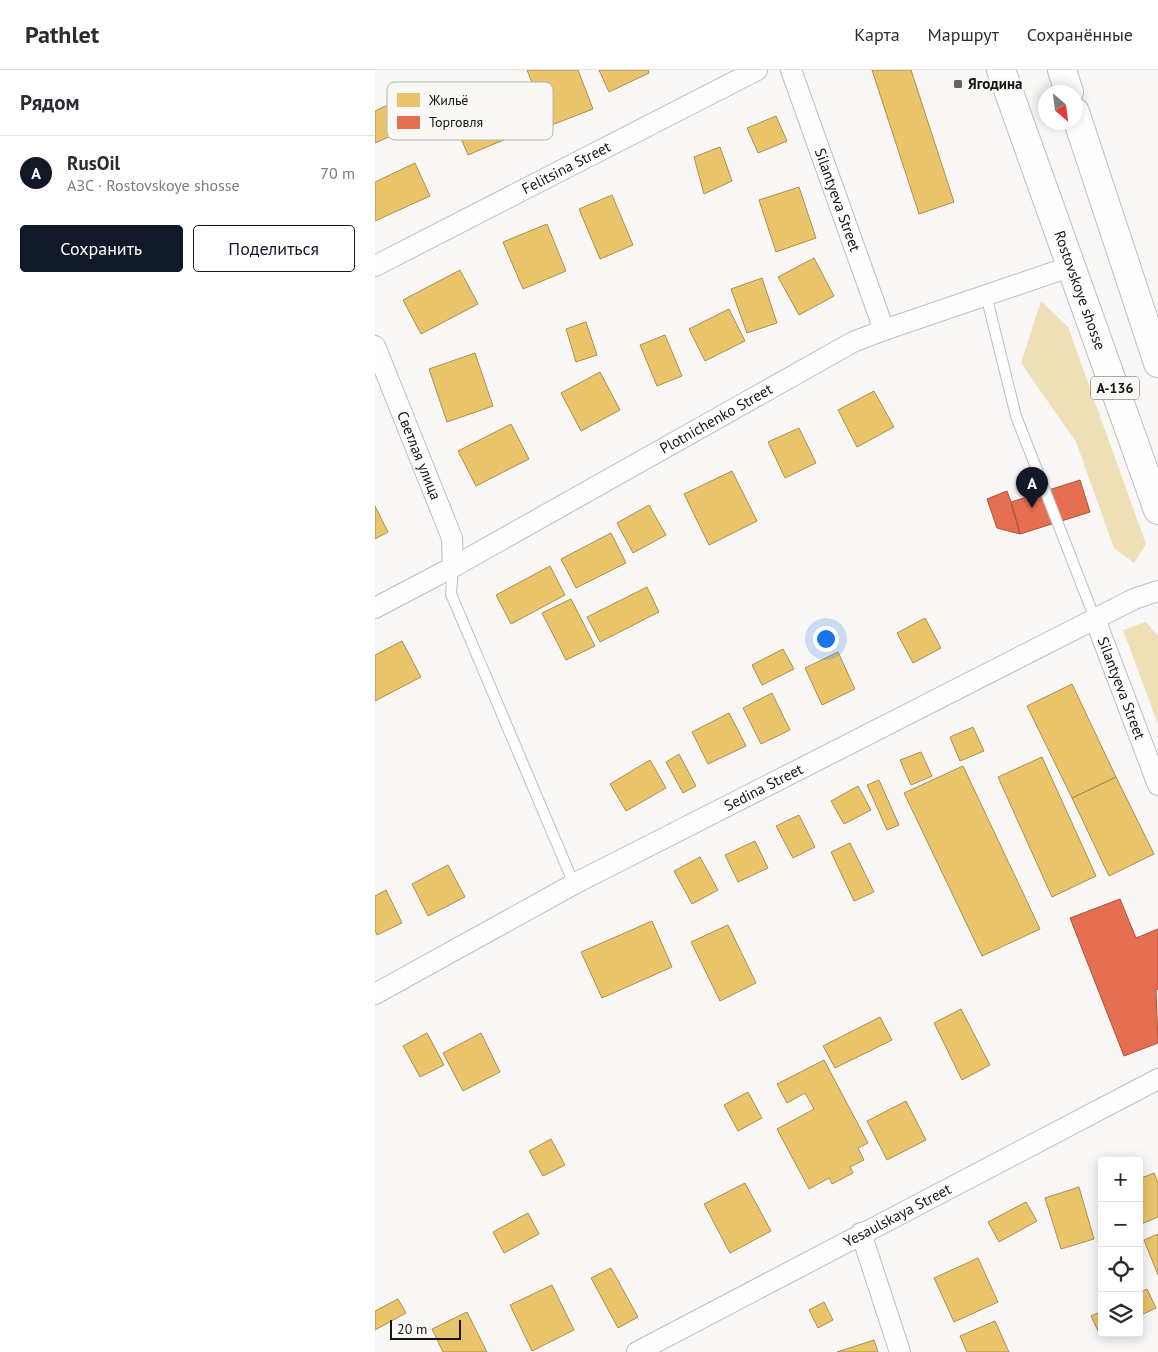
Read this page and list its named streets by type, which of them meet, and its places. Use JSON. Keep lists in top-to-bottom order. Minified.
{"streets":{"highway":["Rostovskoye shosse","А-136"],"street":["Felitsina Street","Silantyeva Street","Plotnichenko Street","Светлая улица","Sedina Street","Yesaulskaya Street"]},"crossings":[["Silantyeva Street","Plotnichenko Street"],["Silantyeva Street","Sedina Street"],["Rostovskoye shosse","Plotnichenko Street"],["Plotnichenko Street","Светлая улица"]],"places":{"transit":["Ягодина"]},"legend":["Жильё","Торговля"],"scale_bar":"20 m","north":"bottom right","page":{"header":"Pathlet","nav":["Карта","Маршрут","Сохранённые"],"heading":"Рядом","list":[{"mark":"A","name":"RusOil","note":"АЗС · Rostovskoye shosse","value":"70 m"}],"buttons":["Сохранить","Поделиться"],"pins":"A","map_buttons":["+","−"],"scale":"20 m"}}
